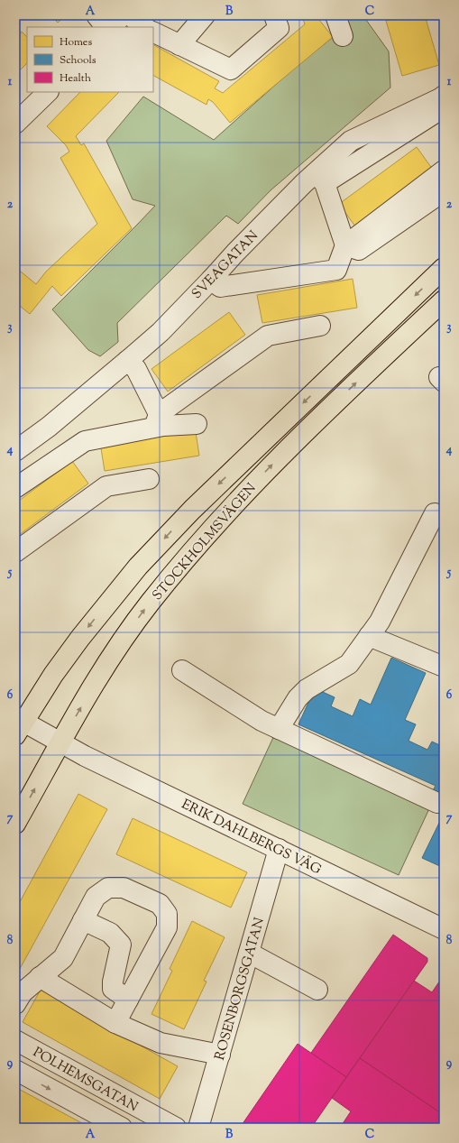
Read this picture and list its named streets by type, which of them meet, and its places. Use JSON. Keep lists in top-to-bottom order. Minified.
{"streets":{"main road":["STOCKHOLMSVÄGEN"],"street":["SVEAGATAN","ERIK DAHLBERGS VÄG","ROSENBORGSGATAN","POLHEMSGATAN"]},"crossings":[["STOCKHOLMSVÄGEN","ERIK DAHLBERGS VÄG"],["ERIK DAHLBERGS VÄG","ROSENBORGSGATAN"]],"legend":["Homes","Schools","Health"],"grid":{"columns":["A","B","C"],"rows":["1","2","3","4","5","6","7","8","9"]}}
